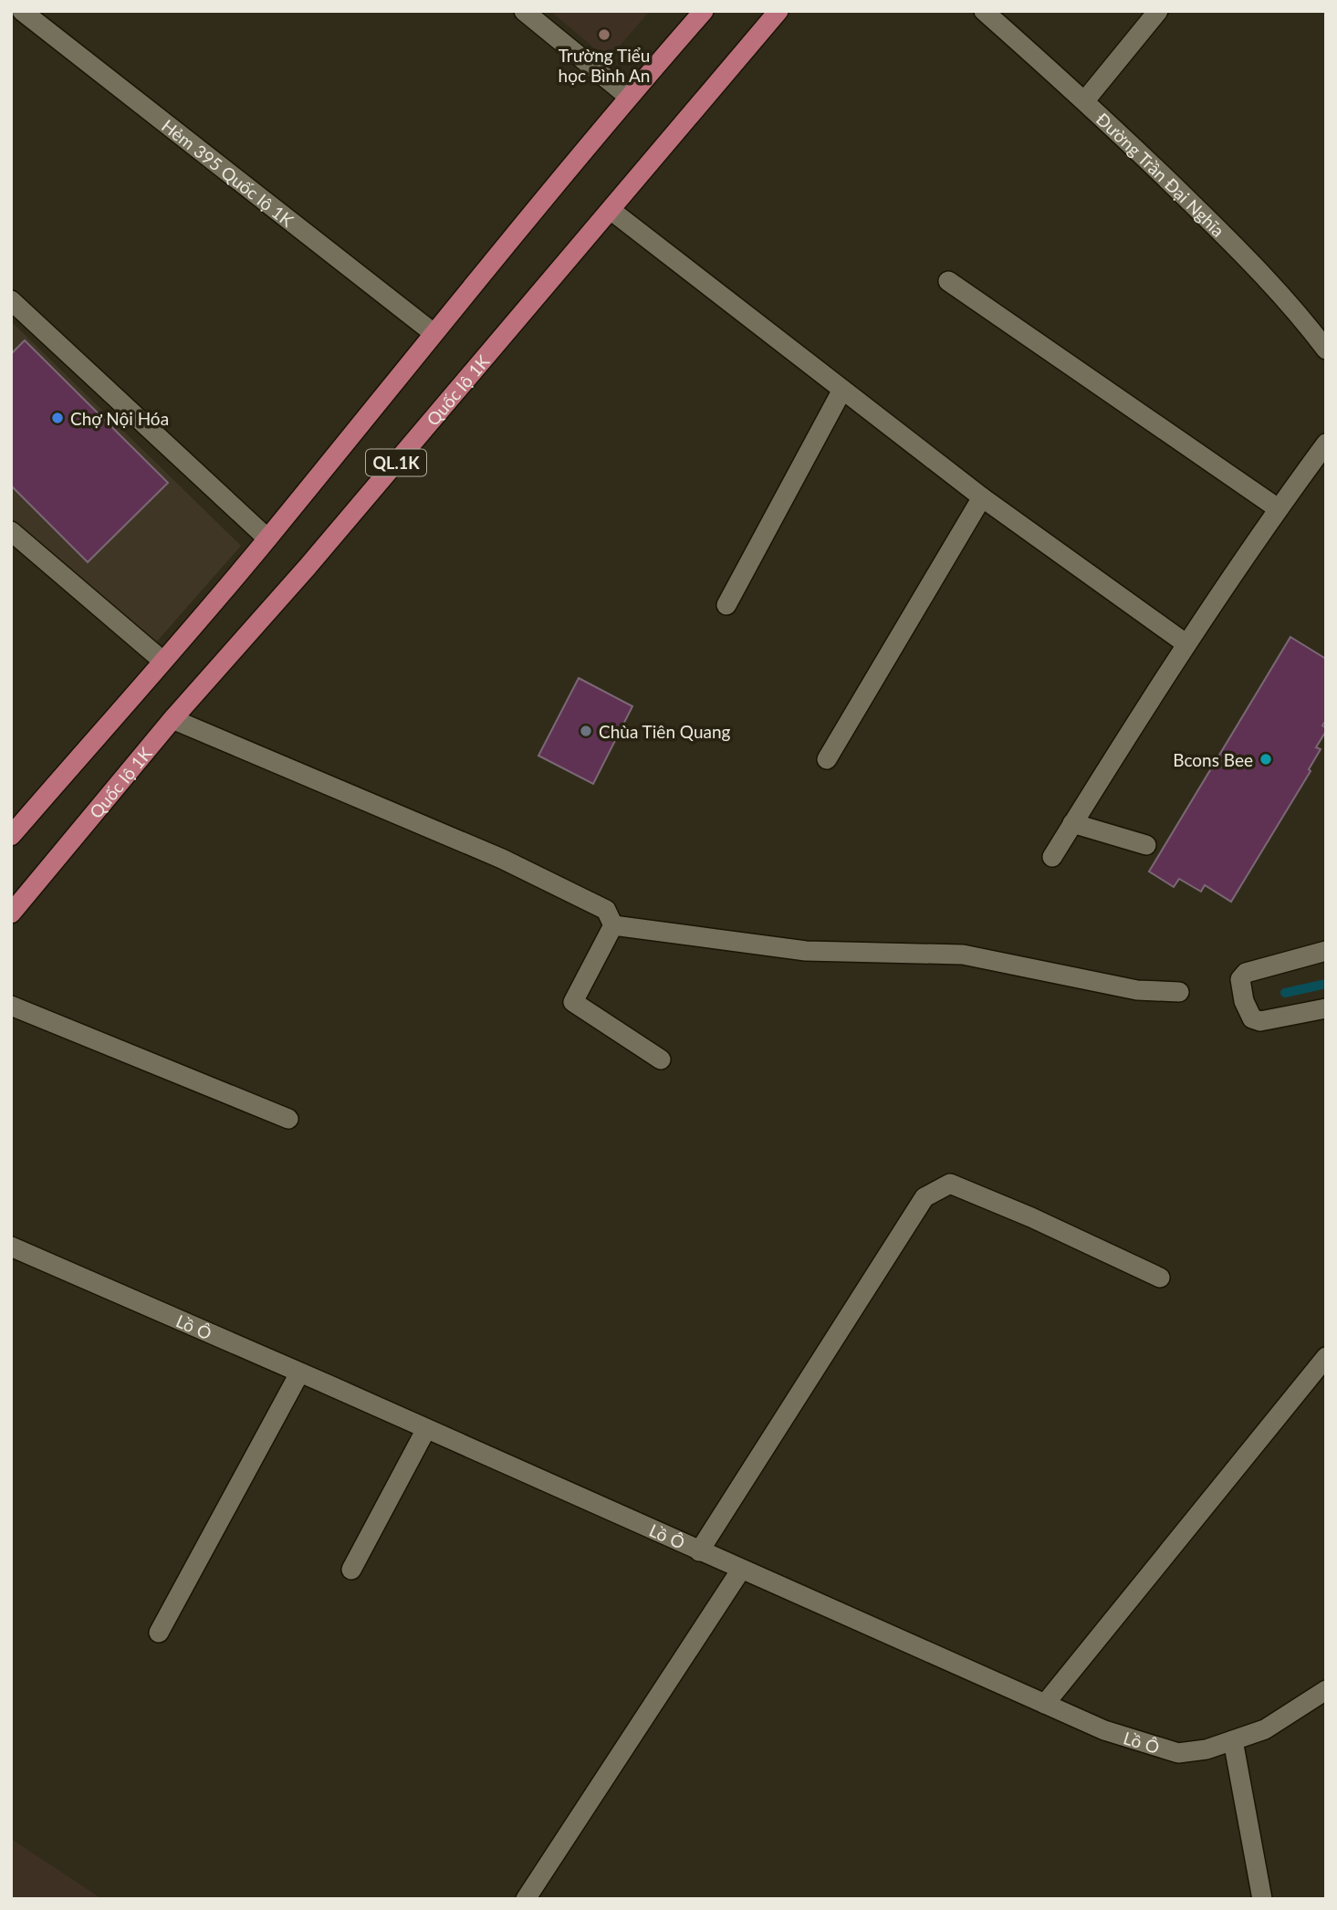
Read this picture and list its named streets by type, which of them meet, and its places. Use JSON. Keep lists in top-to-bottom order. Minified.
{"streets":{"main road":["Quốc lộ 1K","QL.1K"],"street":["Hẻm 395 Quốc lộ 1K","Đường Trần Đại Nghĩa","Lồ Ô"]},"crossings":[["Hẻm 395 Quốc lộ 1K","QL.1K"]],"places":["Trường Tiểu học Bình An","Chợ Nội Hóa","Chùa Tiên Quang","Bcons Bee"]}
